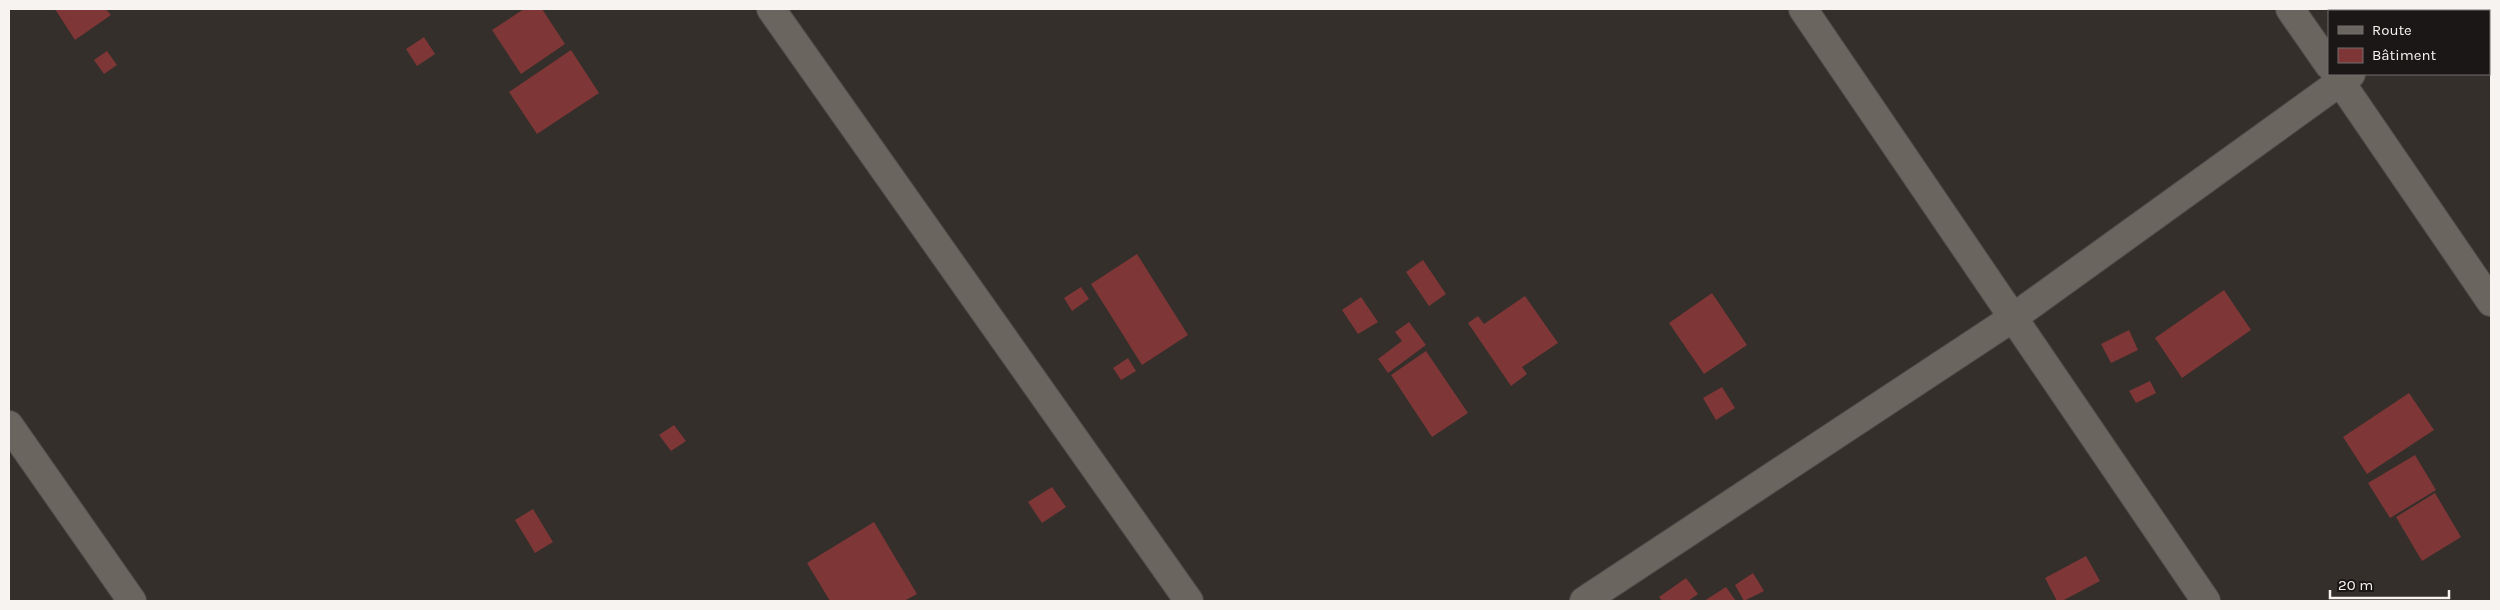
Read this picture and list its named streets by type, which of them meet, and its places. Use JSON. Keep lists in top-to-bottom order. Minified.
{"legend":["Route","Bâtiment"],"scale_bar":"20 m"}
